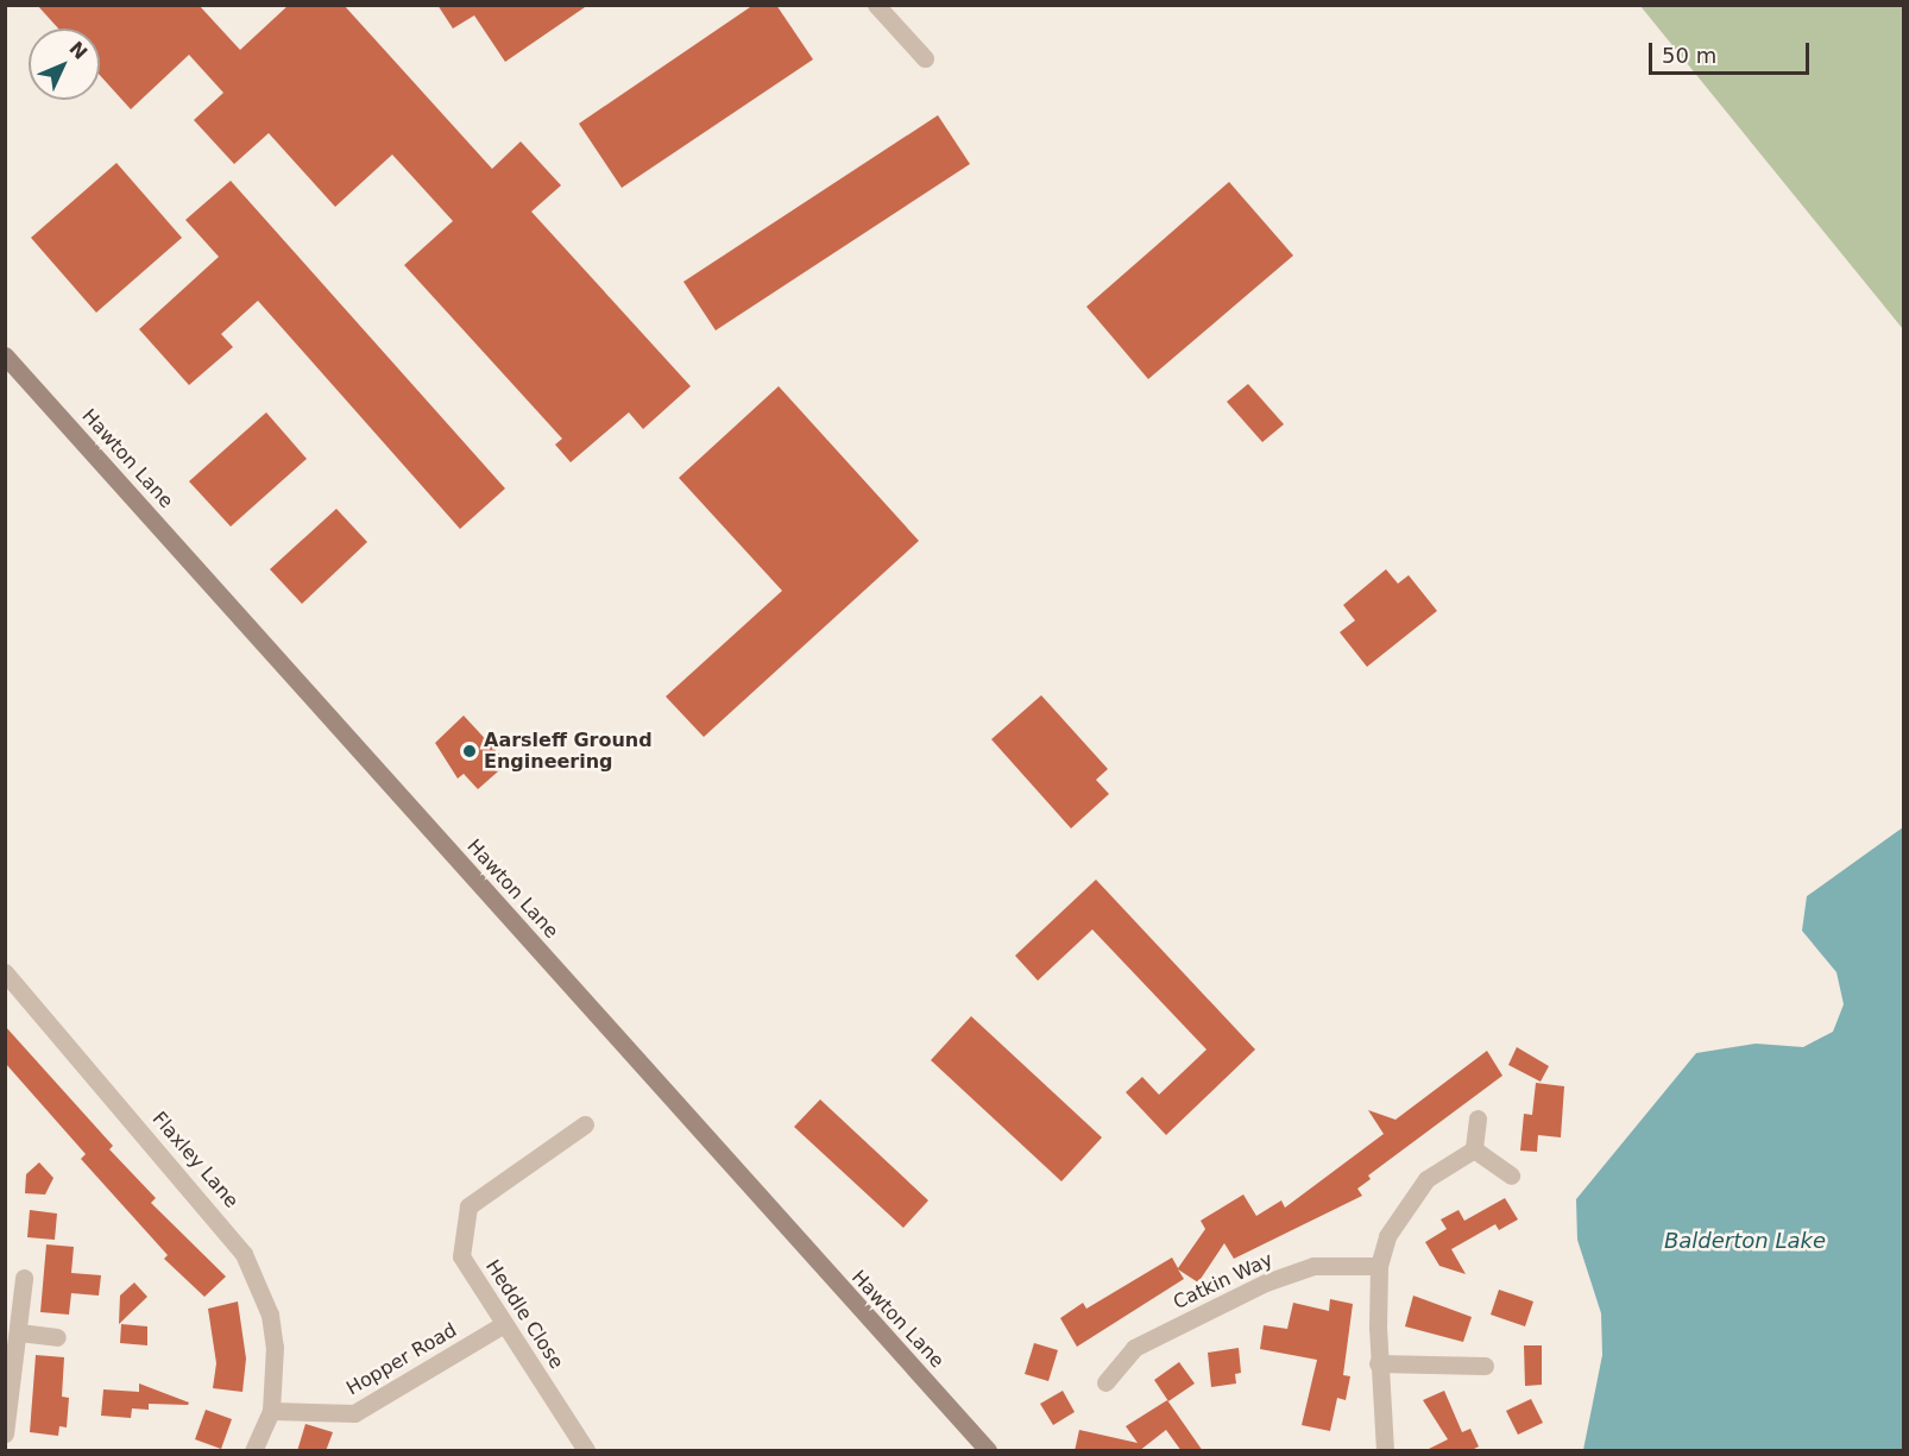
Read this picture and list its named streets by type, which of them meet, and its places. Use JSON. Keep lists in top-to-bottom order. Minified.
{"streets":{"street":["Hawton Lane","Flaxley Lane","Catkin Way","Heddle Close","Hopper Road"]},"crossings":[["Flaxley Lane","Hopper Road"],["Heddle Close","Hopper Road"]],"water":["Balderton Lake"],"places":["Aarsleff Ground Engineering"],"scale_bar":"50 m","north":"top right"}
